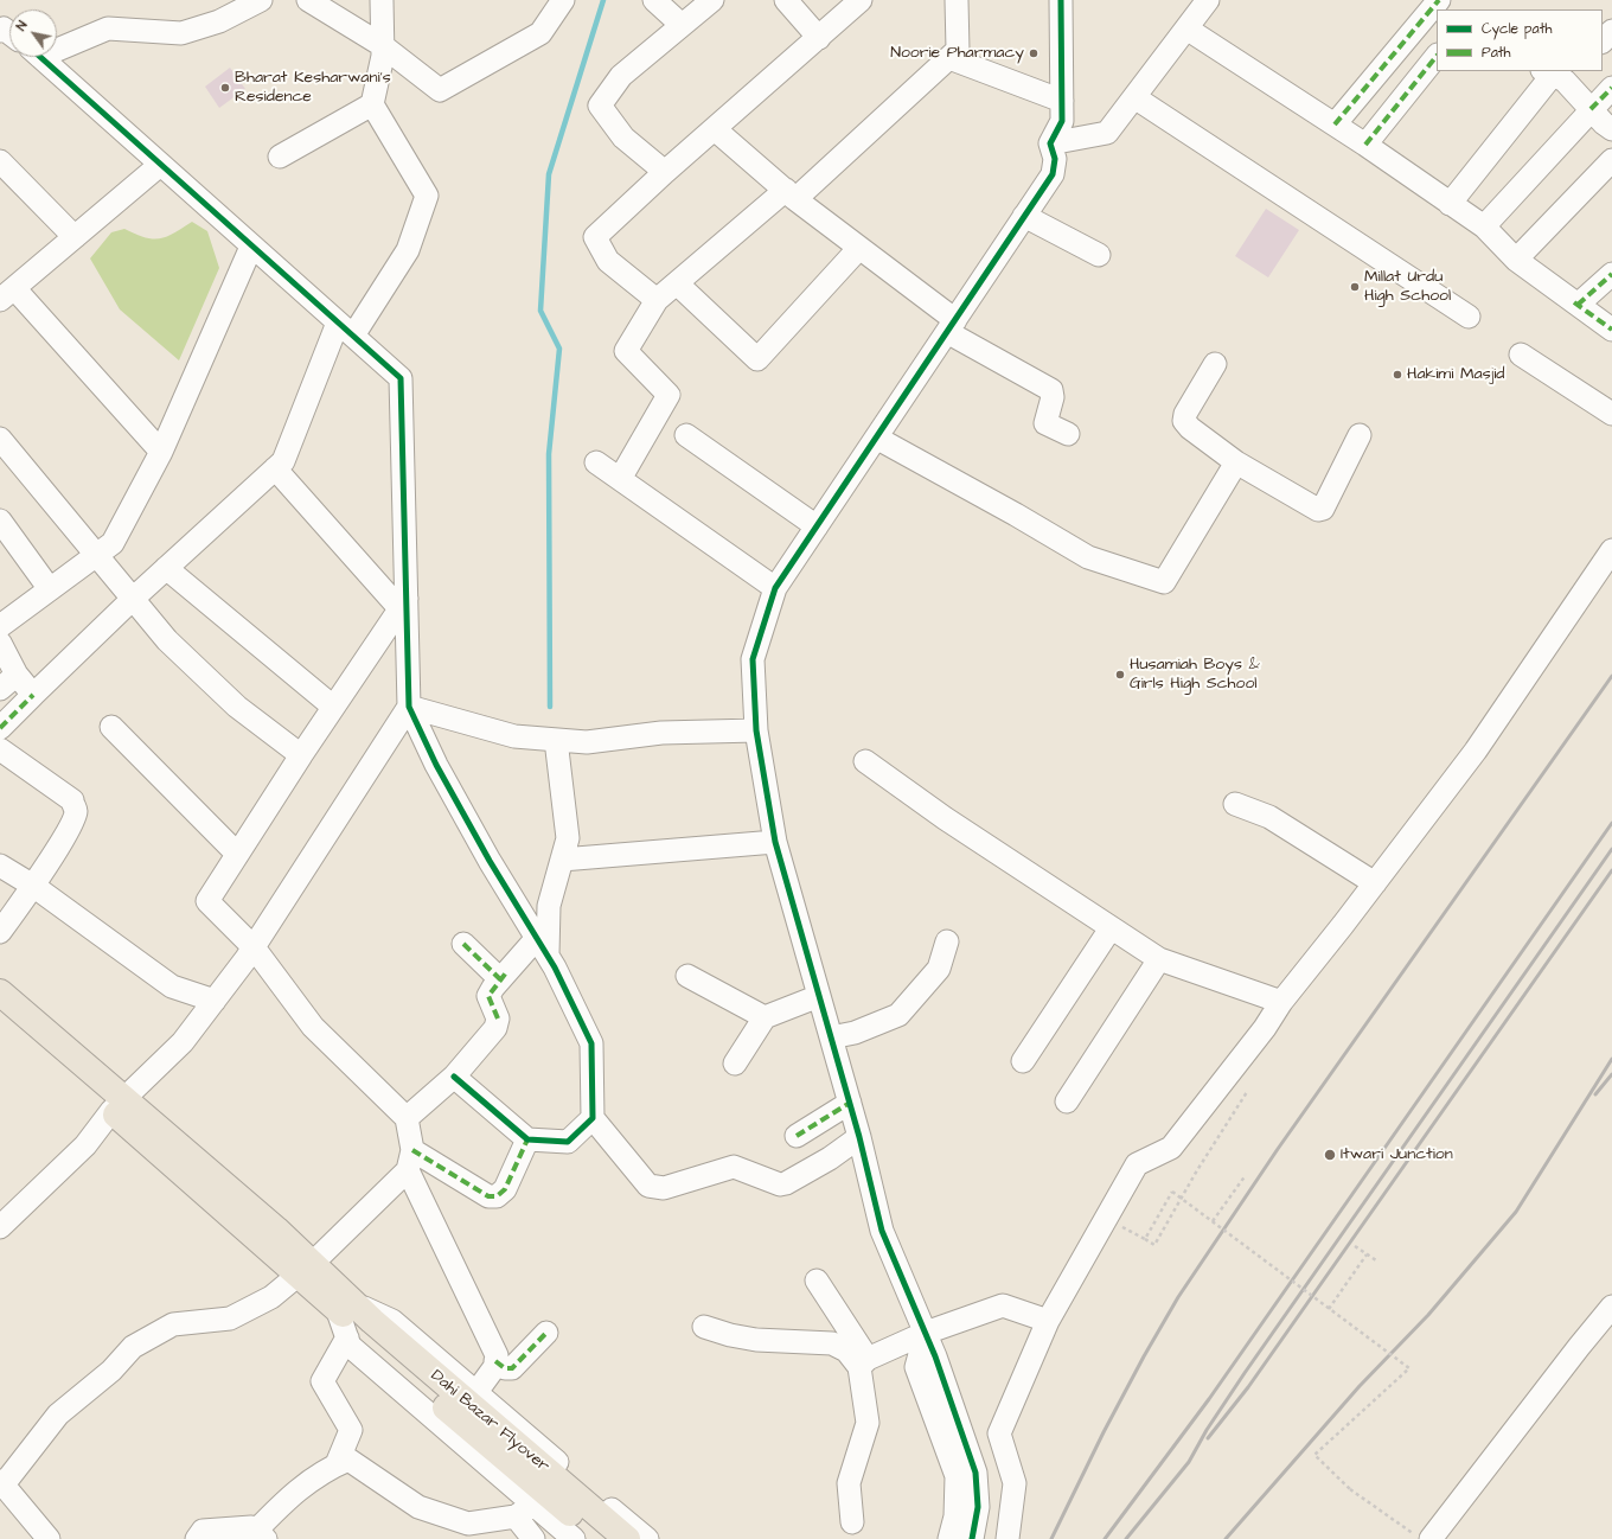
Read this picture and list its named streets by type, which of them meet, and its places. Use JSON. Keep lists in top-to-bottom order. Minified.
{"streets":{"main road":["Dahi Bazar Flyover"]},"places":["Noorie Pharmacy","Bharat Kesharwani's Residence","Millat Urdu High School","Hakimi Masjid","Husamiah Boys & Girls High School","Itwari Junction"],"legend":["Cycle path","Path"],"north":"top left"}
